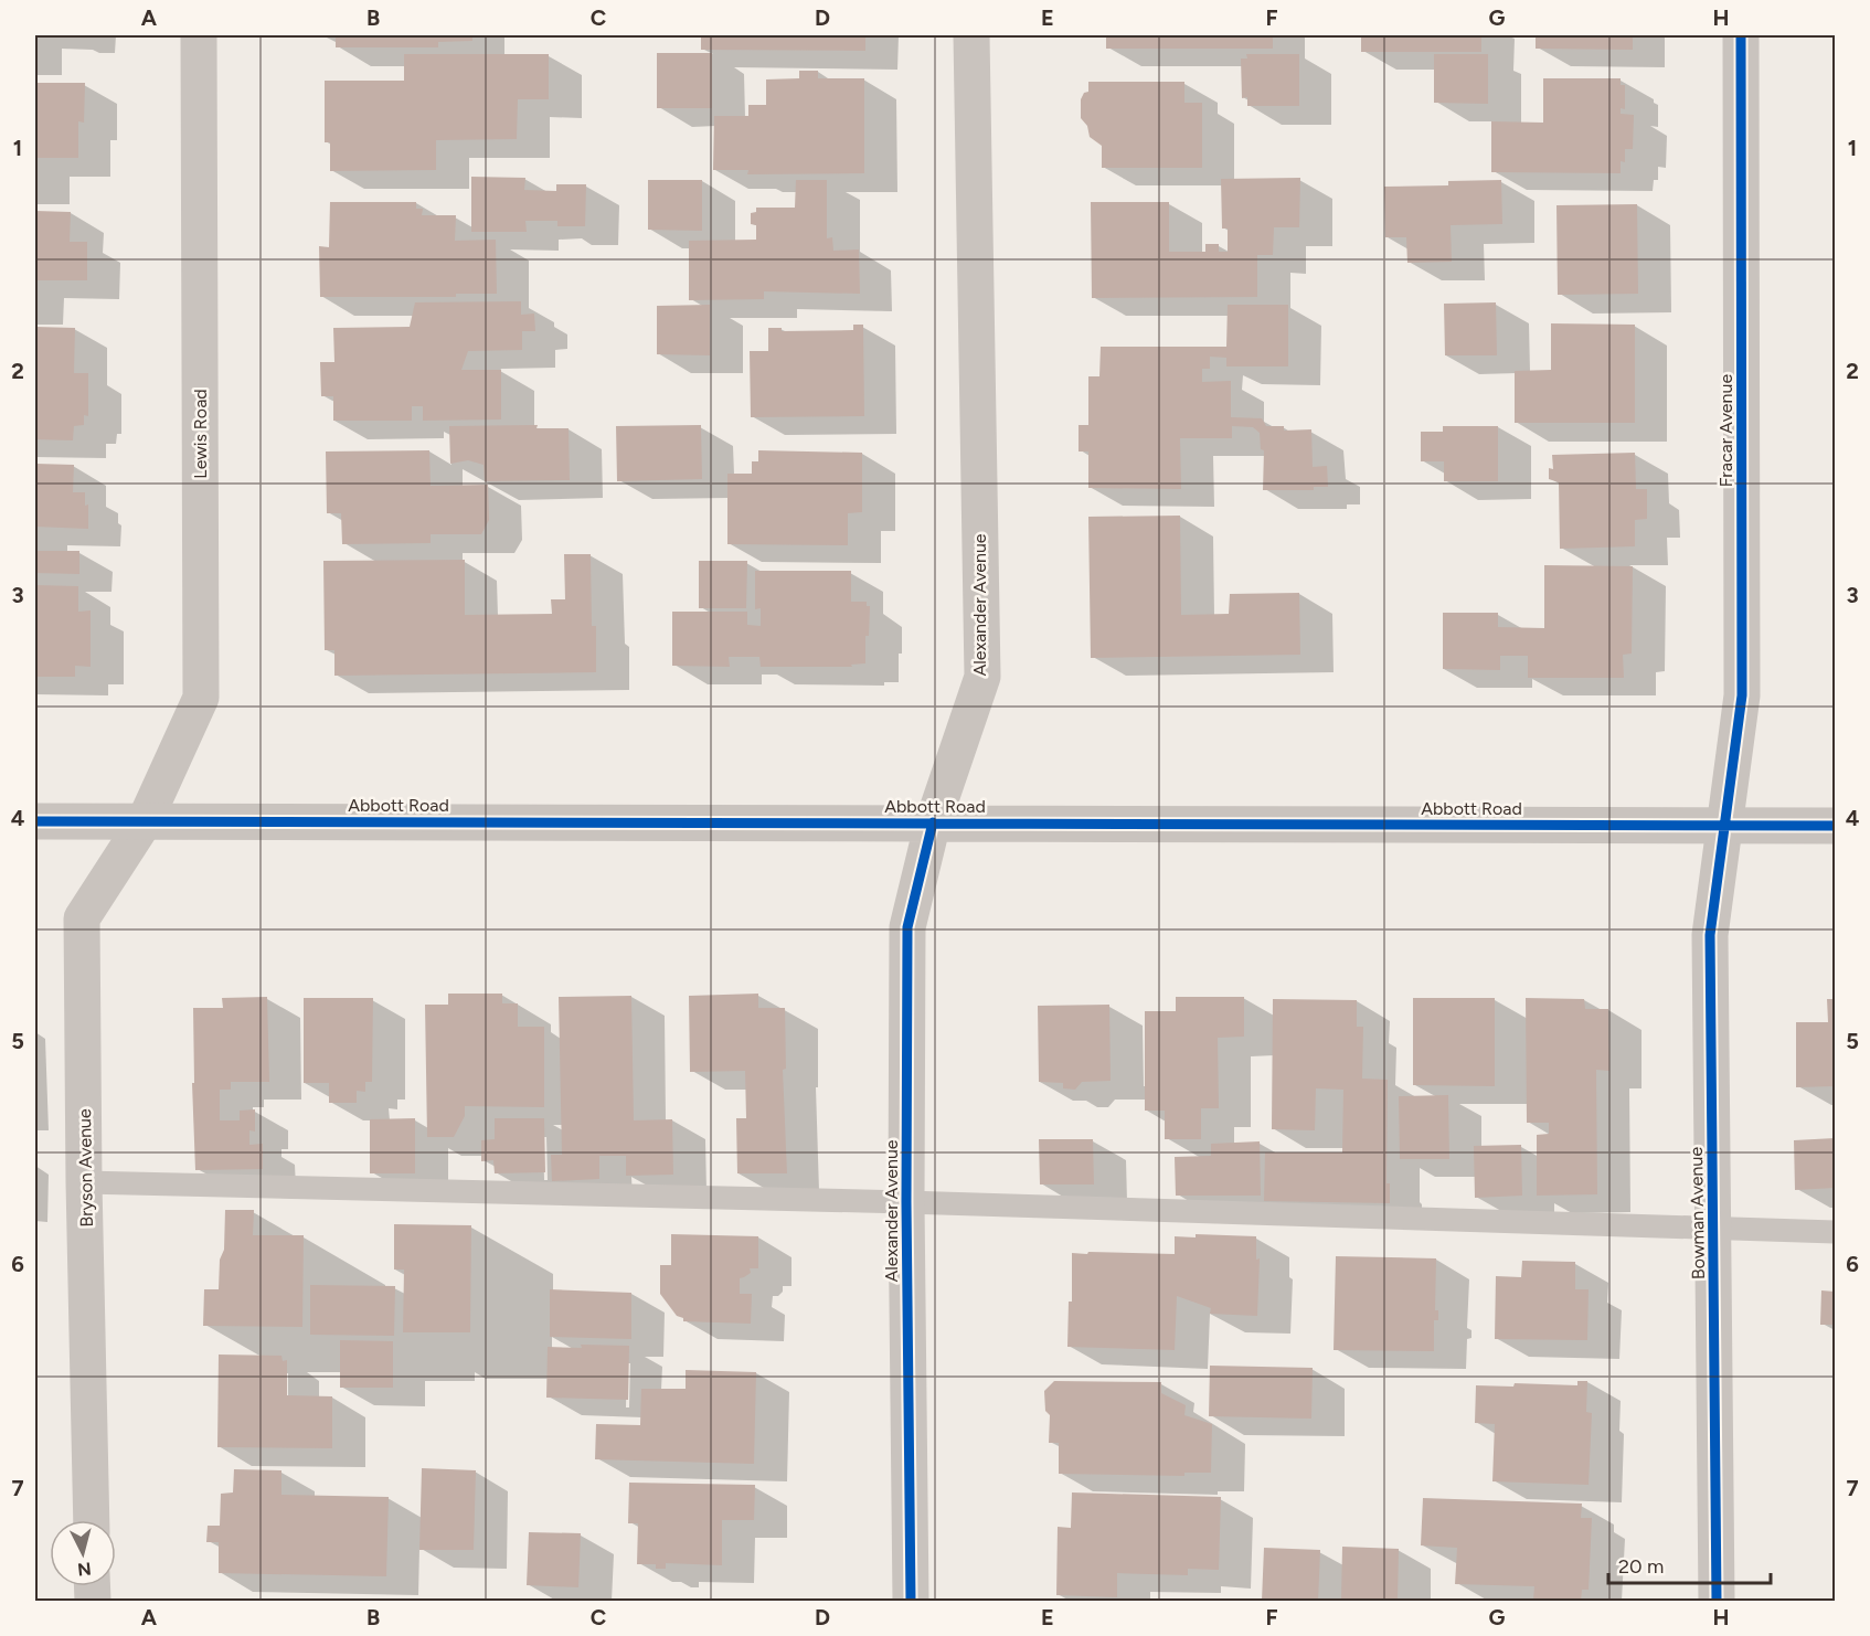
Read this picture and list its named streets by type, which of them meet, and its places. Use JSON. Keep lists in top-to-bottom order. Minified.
{"streets":{"street":["Fracar Avenue","Lewis Road","Alexander Avenue","Abbott Road","Bryson Avenue","Bowman Avenue"]},"crossings":[["Fracar Avenue","Abbott Road"],["Fracar Avenue","Bowman Avenue"],["Lewis Road","Abbott Road"],["Lewis Road","Bryson Avenue"],["Alexander Avenue","Abbott Road"],["Abbott Road","Bryson Avenue"],["Abbott Road","Bowman Avenue"]],"scale_bar":"20 m","north":"bottom","grid":{"columns":["A","B","C","D","E","F","G","H"],"rows":["1","2","3","4","5","6","7"]}}
